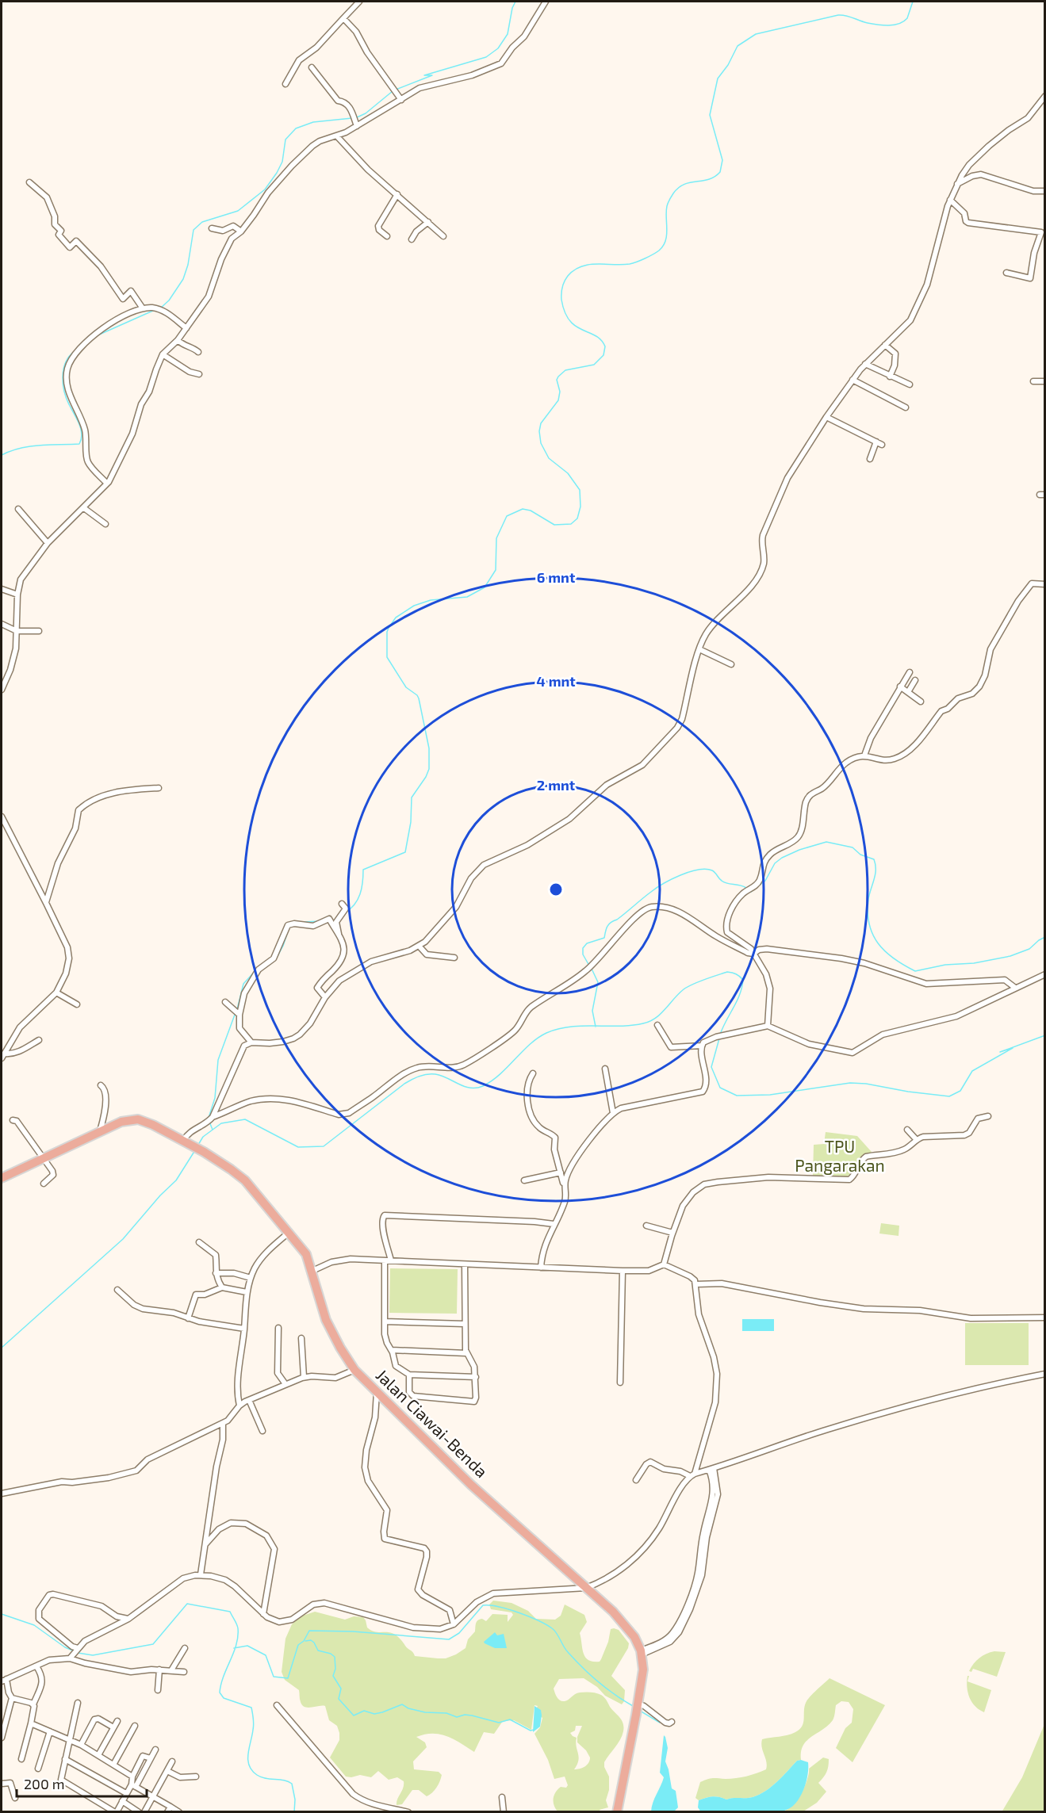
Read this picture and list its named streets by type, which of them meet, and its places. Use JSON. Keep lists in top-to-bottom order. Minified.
{"streets":{"highway":["Jalan Ciawai-Benda"]},"parks":["TPU Pangarakan"],"scale_bar":"200 m","rings":["6 mnt","4 mnt","2 mnt"]}
